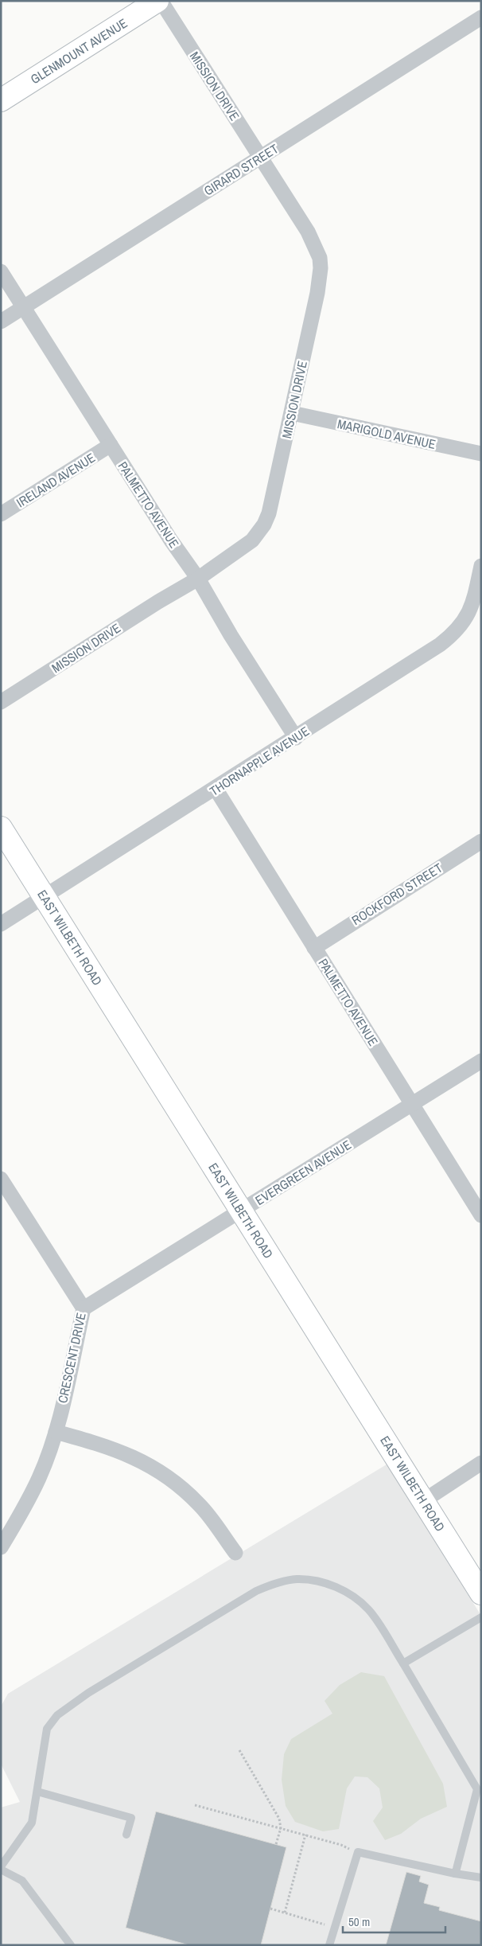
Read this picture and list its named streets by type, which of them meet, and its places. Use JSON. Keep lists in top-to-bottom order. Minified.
{"streets":{"main road":["GLENMOUNT AVENUE","EAST WILBETH ROAD"],"street":["MISSION DRIVE","GIRARD STREET","MARIGOLD AVENUE","IRELAND AVENUE","PALMETTO AVENUE","THORNAPPLE AVENUE","ROCKFORD STREET","EVERGREEN AVENUE","CRESCENT DRIVE"]},"crossings":[["MISSION DRIVE","GIRARD STREET"],["MISSION DRIVE","MARIGOLD AVENUE"],["MISSION DRIVE","PALMETTO AVENUE"],["GIRARD STREET","PALMETTO AVENUE"],["IRELAND AVENUE","PALMETTO AVENUE"],["PALMETTO AVENUE","THORNAPPLE AVENUE"],["PALMETTO AVENUE","ROCKFORD STREET"],["PALMETTO AVENUE","EVERGREEN AVENUE"],["THORNAPPLE AVENUE","EAST WILBETH ROAD"],["EAST WILBETH ROAD","EVERGREEN AVENUE"],["EVERGREEN AVENUE","CRESCENT DRIVE"]],"scale_bar":"50 m"}
